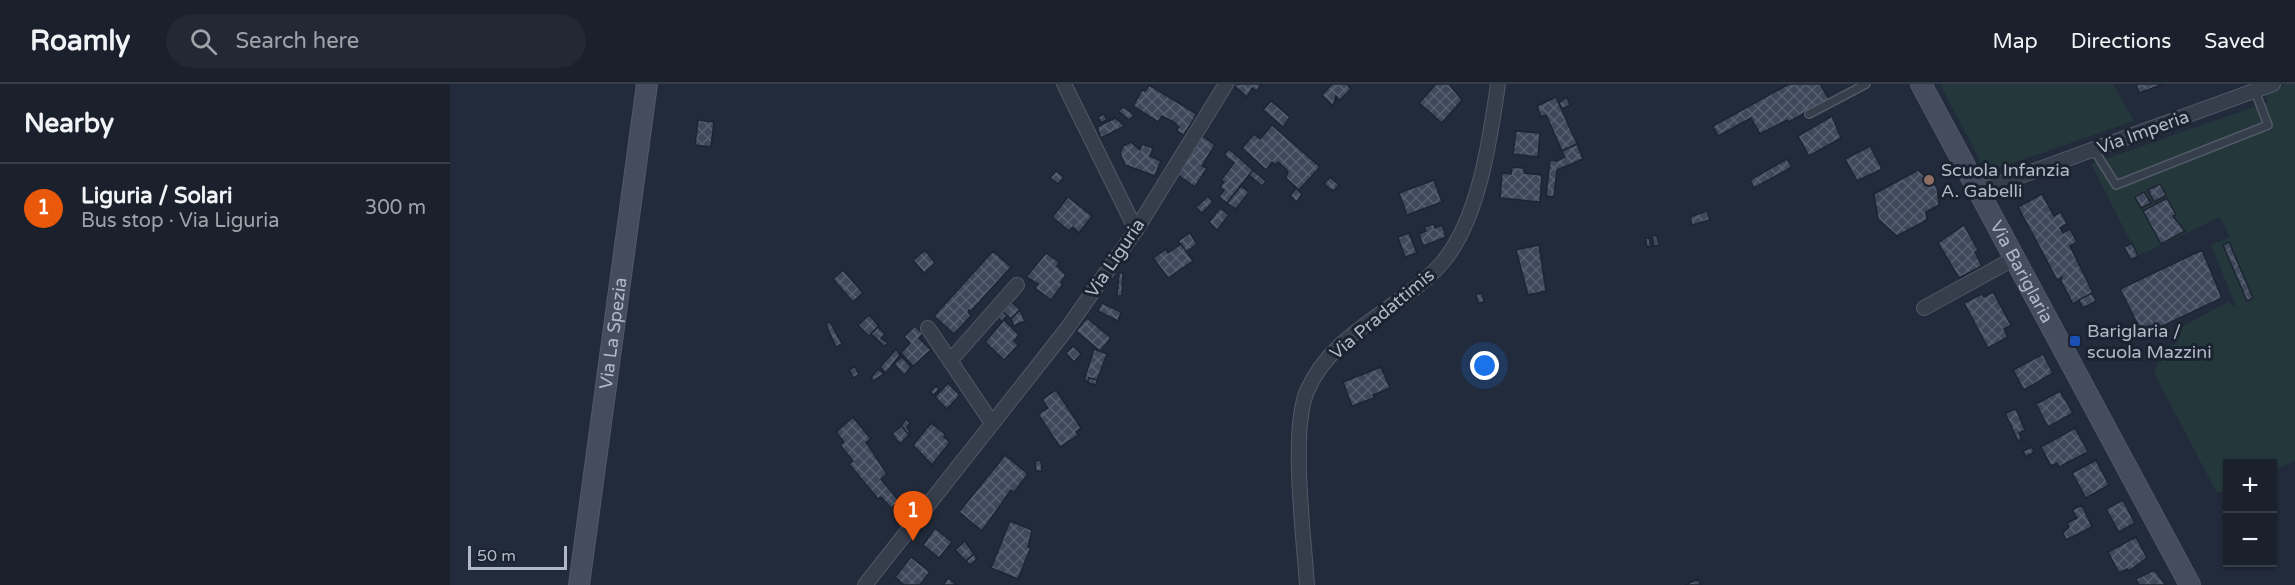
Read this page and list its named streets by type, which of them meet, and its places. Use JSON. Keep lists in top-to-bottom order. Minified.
{"streets":{"street":["Via Imperia","Via Liguria","Via Bariglaria","Via Pradattimis","Via La Spezia"]},"crossings":[["Via Imperia","Via Bariglaria"]],"places":{"other":["Scuola Infanzia A. Gabelli"],"transit":["Bariglaria / scuola Mazzini"]},"scale_bar":"50 m","page":{"header":"Roamly","search":"Search here","nav":["Map","Directions","Saved"],"heading":"Nearby","list":[{"mark":"1","name":"Liguria / Solari","note":"Bus stop · Via Liguria","value":"300 m"}],"map_buttons":["+","−"],"pins":"1","scale":"50 m"}}
